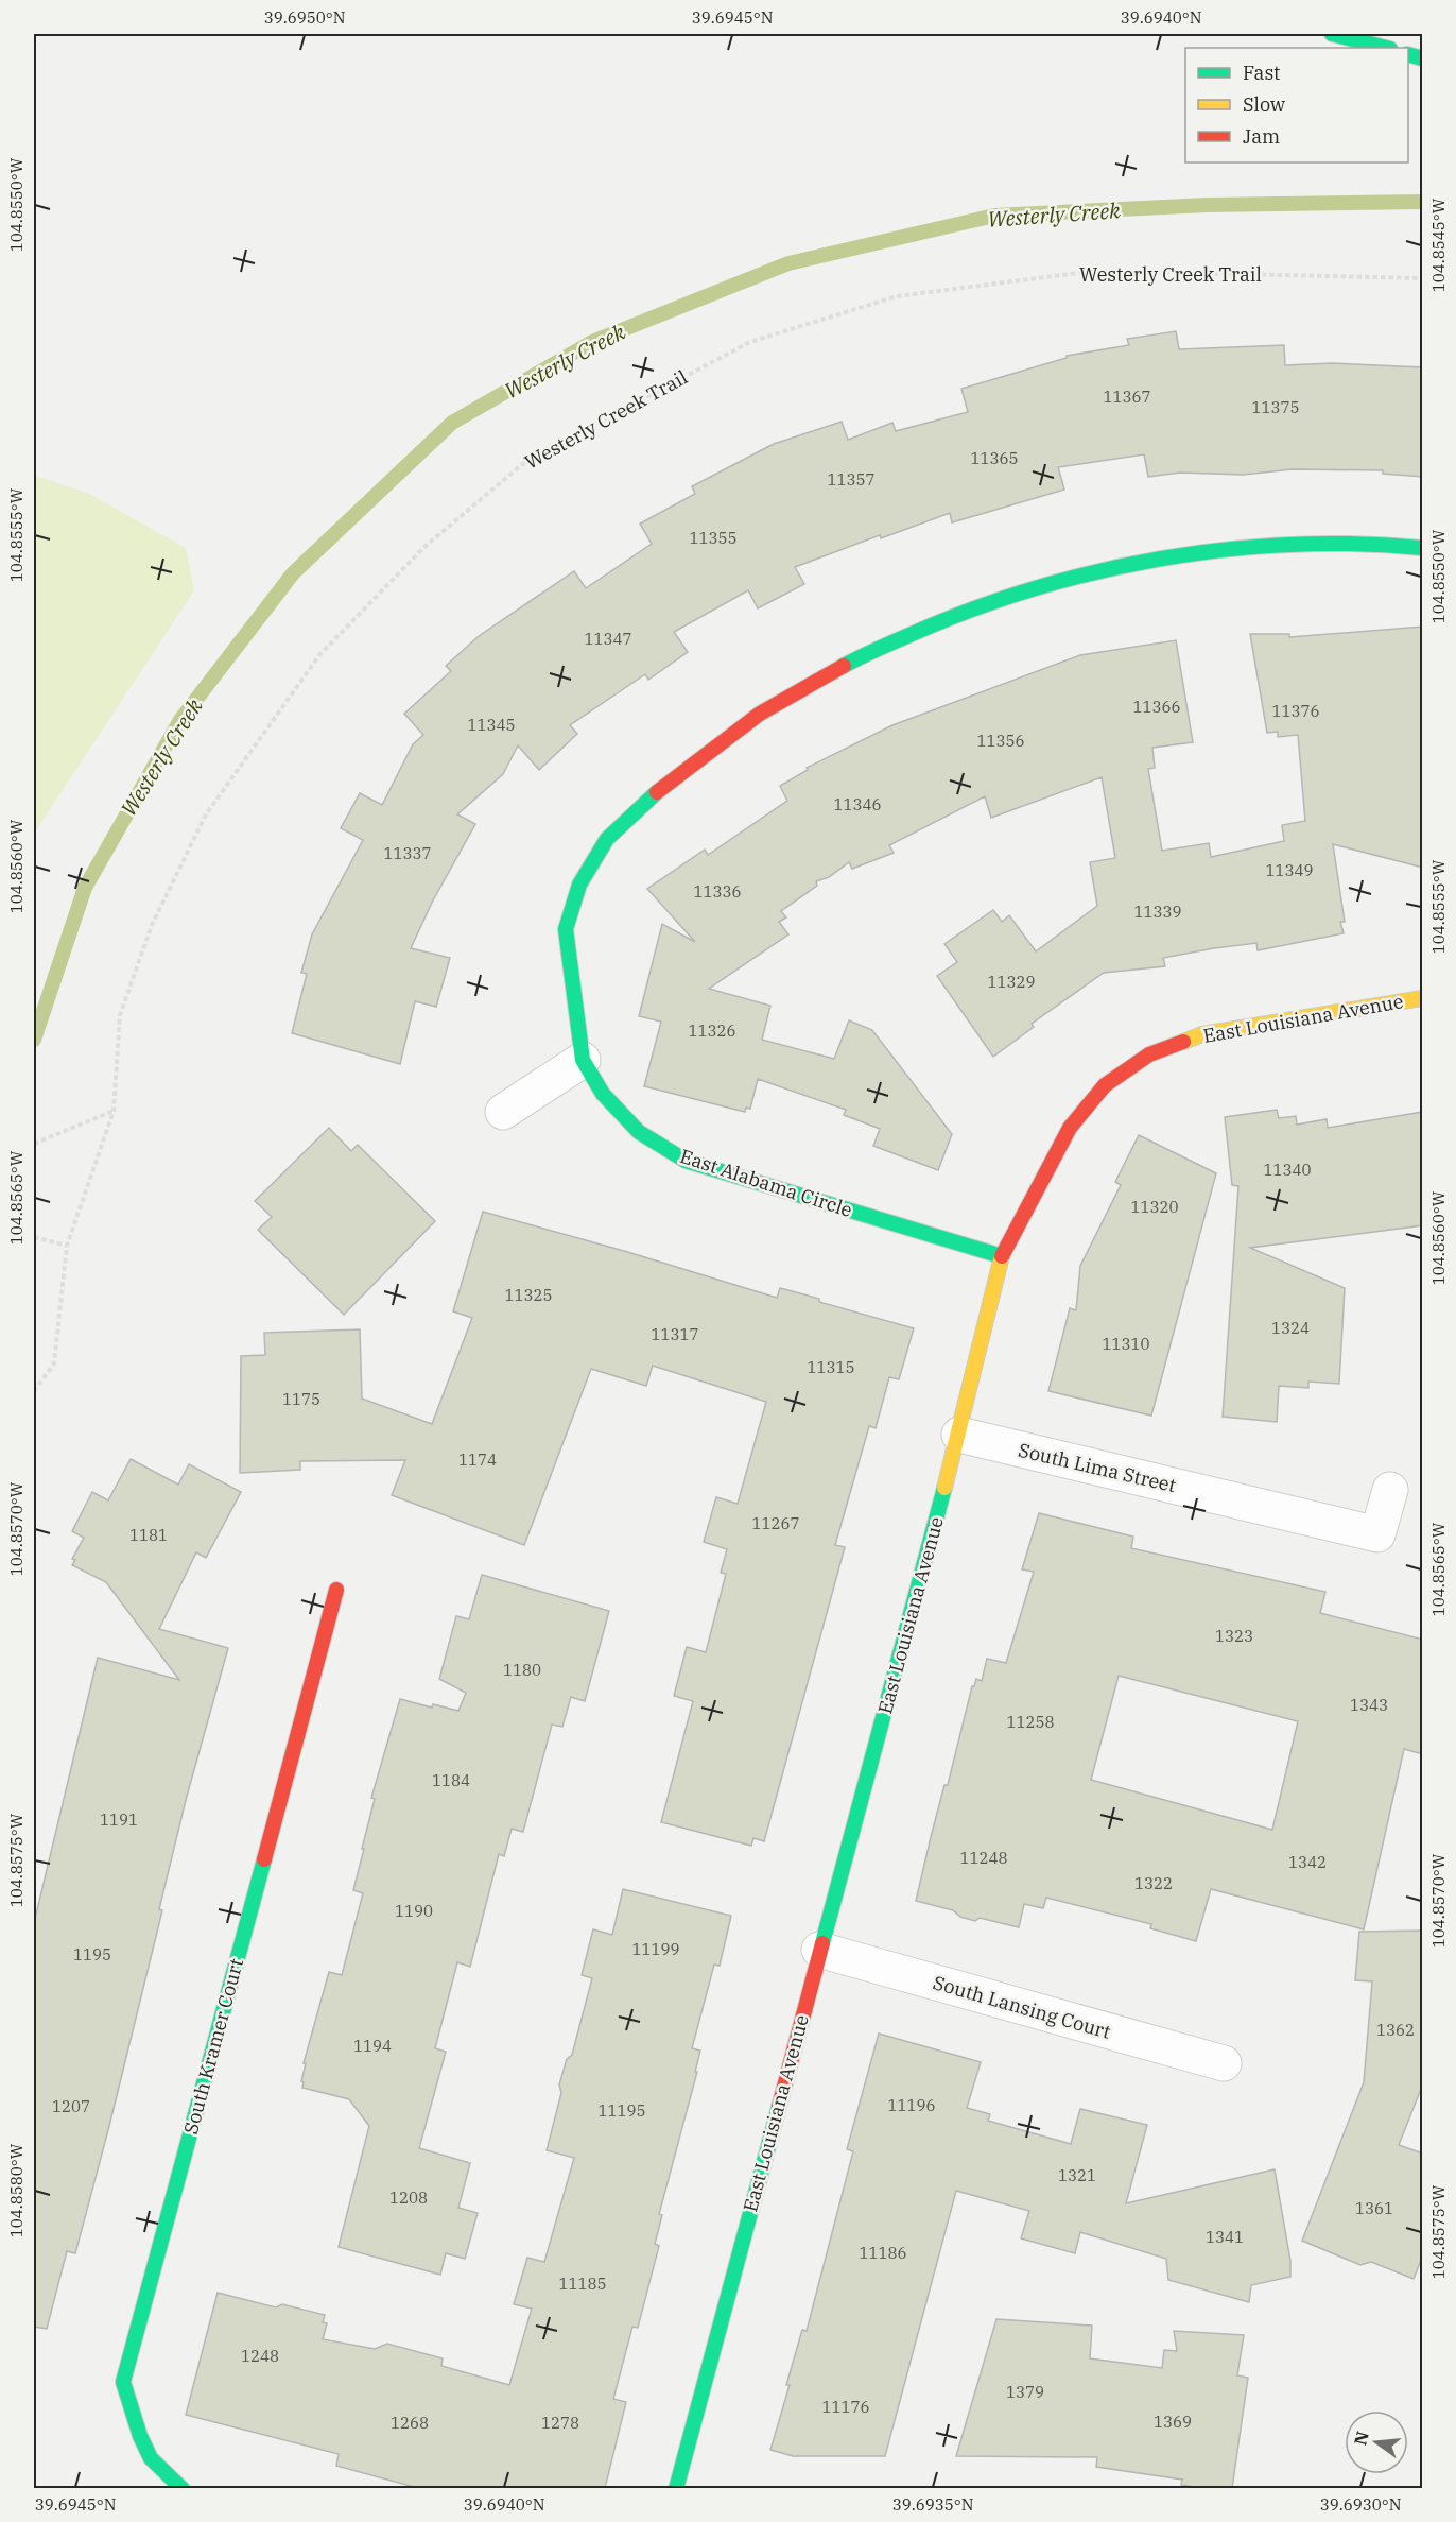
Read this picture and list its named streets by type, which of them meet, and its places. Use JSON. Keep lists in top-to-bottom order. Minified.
{"streets":{"street":["East Louisiana Avenue","East Alabama Circle","South Lima Street","South Lansing Court","South Kramer Court"],"path":["Westerly Creek Trail"]},"crossings":[["East Louisiana Avenue","East Alabama Circle"],["East Louisiana Avenue","South Lima Street"],["East Louisiana Avenue","South Lansing Court"]],"water":["Westerly Creek"],"house_numbers":["11367","11375","11365","11357","11355","11347","11366","11376","11345","11356","11346","11337","11349","11336","11339","11329","11326","11340","11320","11325","1324","11317","11310","11315","1175","1174","11267","1181","1323","1180","1343","11258","1184","1191","11248","1342","1322","1190","11199","1195","1362","1194","11196","1207","11195","1321","1208","1361","1341","11186","11185","1248","1379","11176","1369","1268","1278"],"legend":["Fast","Slow","Jam"],"north":"left","coordinates":["39.6950°N","39.6945°N","39.6940°N","104.8550°W","104.8545°W","104.8555°W","104.8560°W","104.8565°W","104.8570°W","104.8575°W","104.8580°W","39.6935°N","39.6930°N"]}
